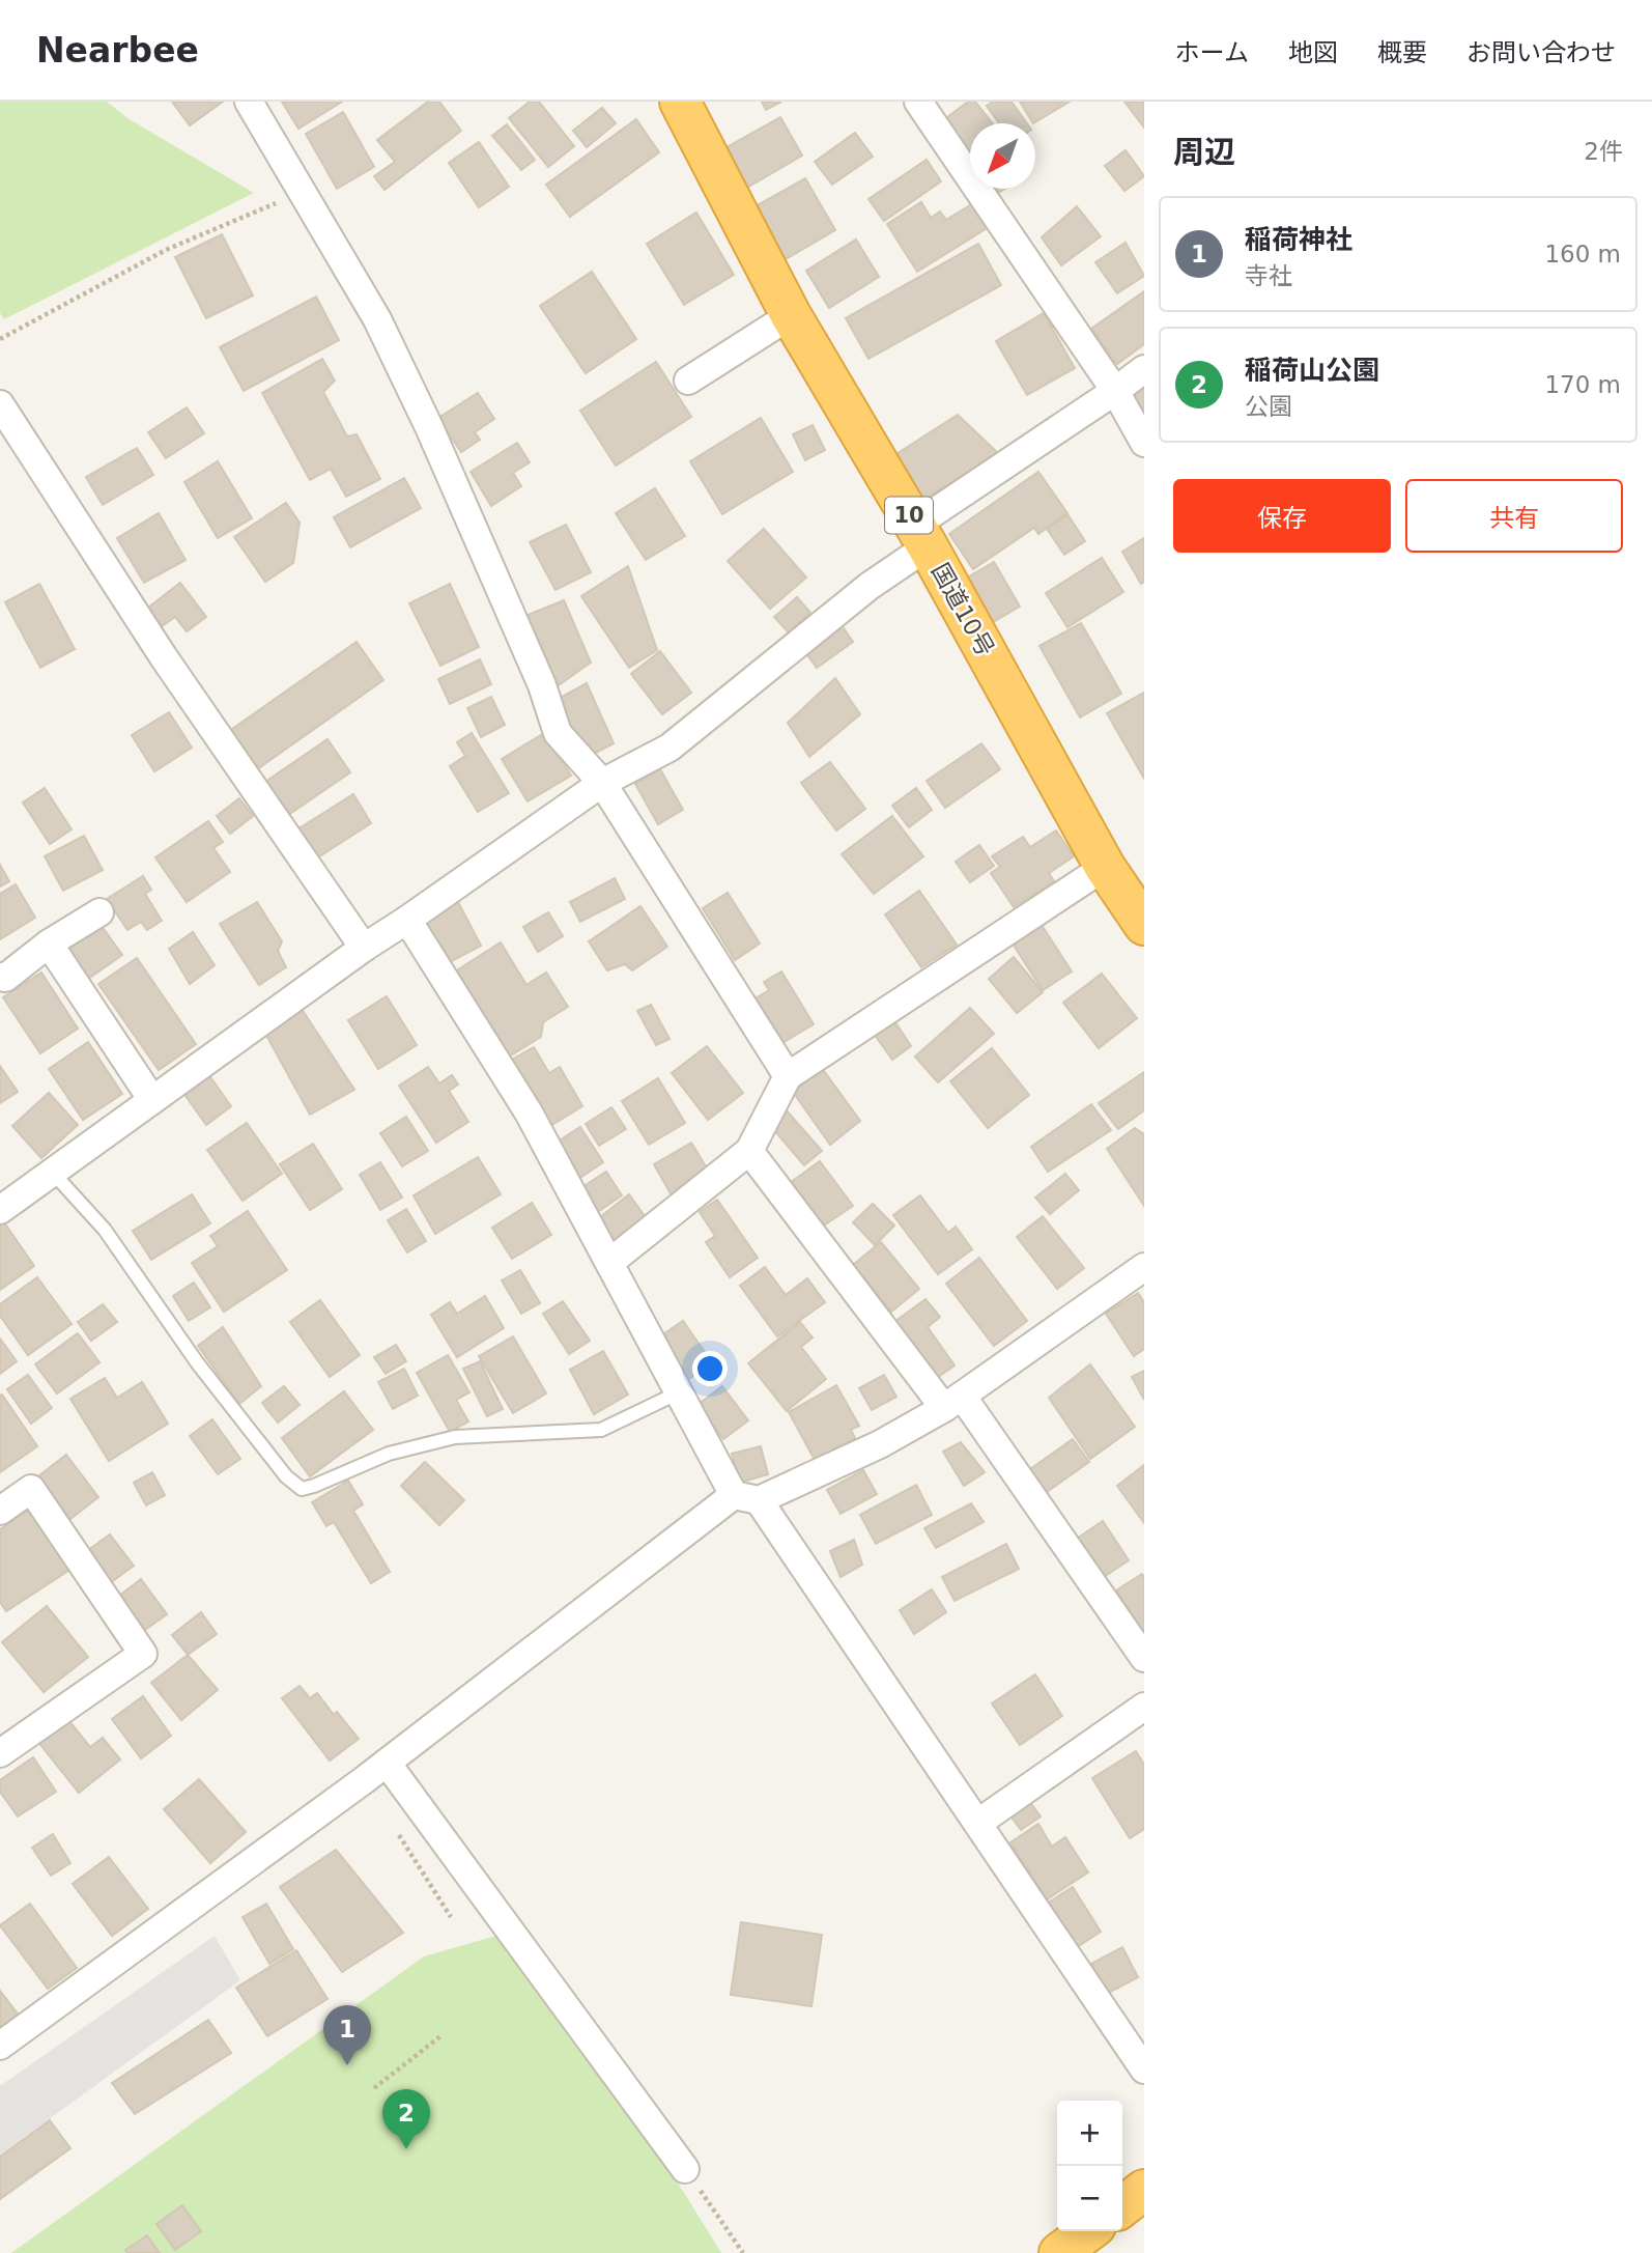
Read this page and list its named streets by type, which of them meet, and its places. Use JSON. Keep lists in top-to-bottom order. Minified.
{"streets":{"highway":["10","国道10号"]},"north":"bottom left","page":{"header":"Nearbee","nav":["ホーム","地図","概要","お問い合わせ"],"heading":["周辺","2件"],"list":[{"mark":"1","name":"稲荷神社","note":"寺社","value":"160 m"},{"mark":"2","name":"稲荷山公園","note":"公園","value":"170 m"}],"buttons":["保存","共有"],"pins":["1","2"],"map_buttons":["+","−"]}}
